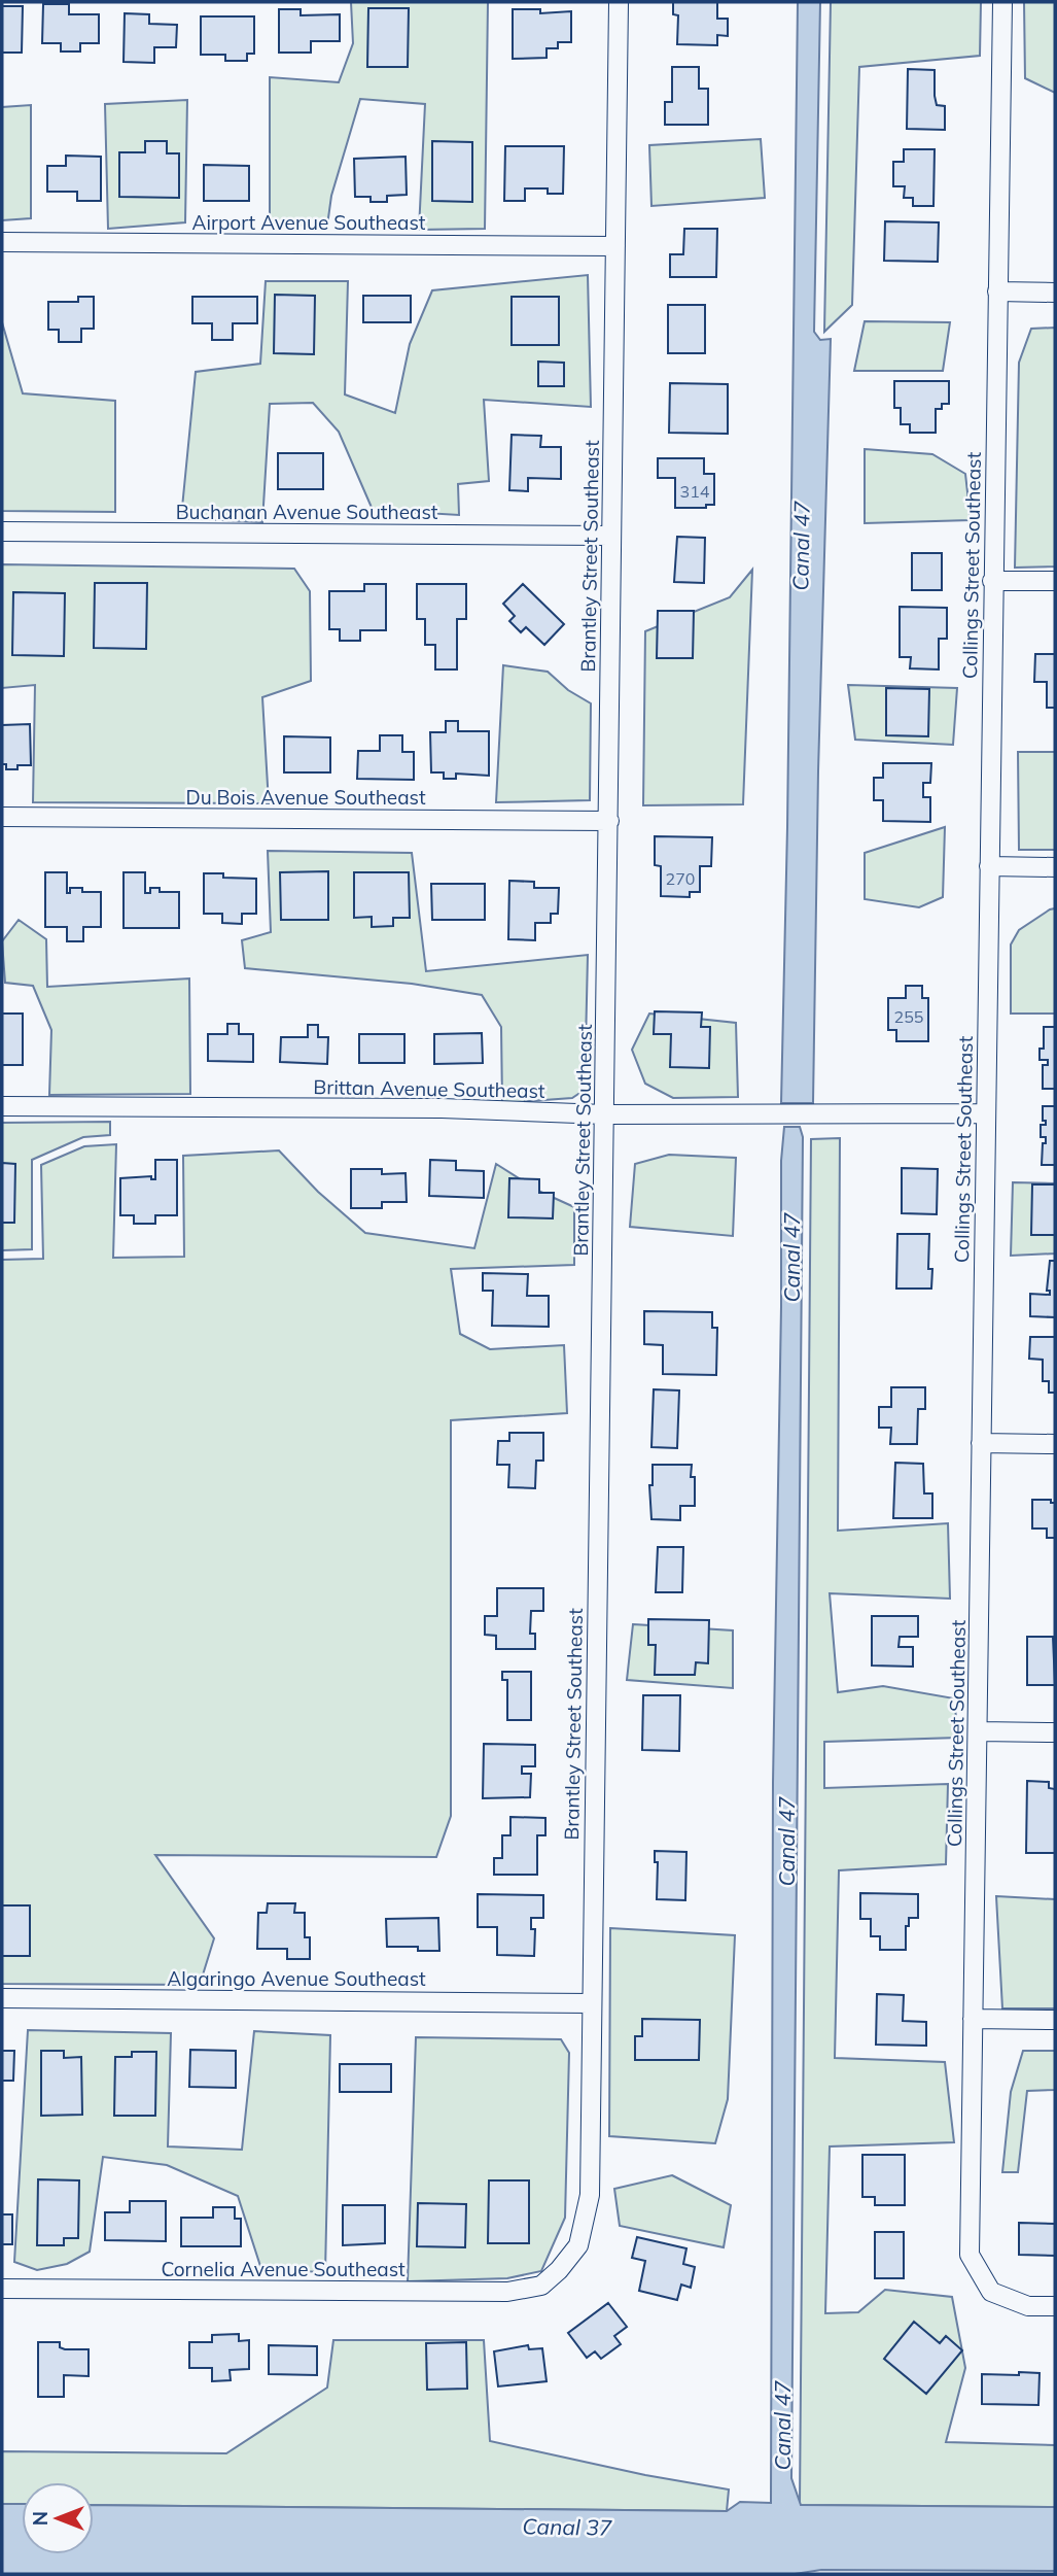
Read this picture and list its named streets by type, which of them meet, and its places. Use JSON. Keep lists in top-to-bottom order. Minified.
{"streets":{"street":["Airport Avenue Southeast","Buchanan Avenue Southeast","Brantley Street Southeast","Collings Street Southeast","Du Bois Avenue Southeast","Brittan Avenue Southeast","Algaringo Avenue Southeast","Cornelia Avenue Southeast"]},"crossings":[["Airport Avenue Southeast","Brantley Street Southeast"],["Buchanan Avenue Southeast","Brantley Street Southeast"],["Brantley Street Southeast","Du Bois Avenue Southeast"],["Brantley Street Southeast","Brittan Avenue Southeast"],["Brantley Street Southeast","Algaringo Avenue Southeast"],["Brantley Street Southeast","Cornelia Avenue Southeast"],["Collings Street Southeast","Brittan Avenue Southeast"]],"water":["Canal 47","Canal 37"],"house_numbers":["314","270","255"],"north":"left"}
